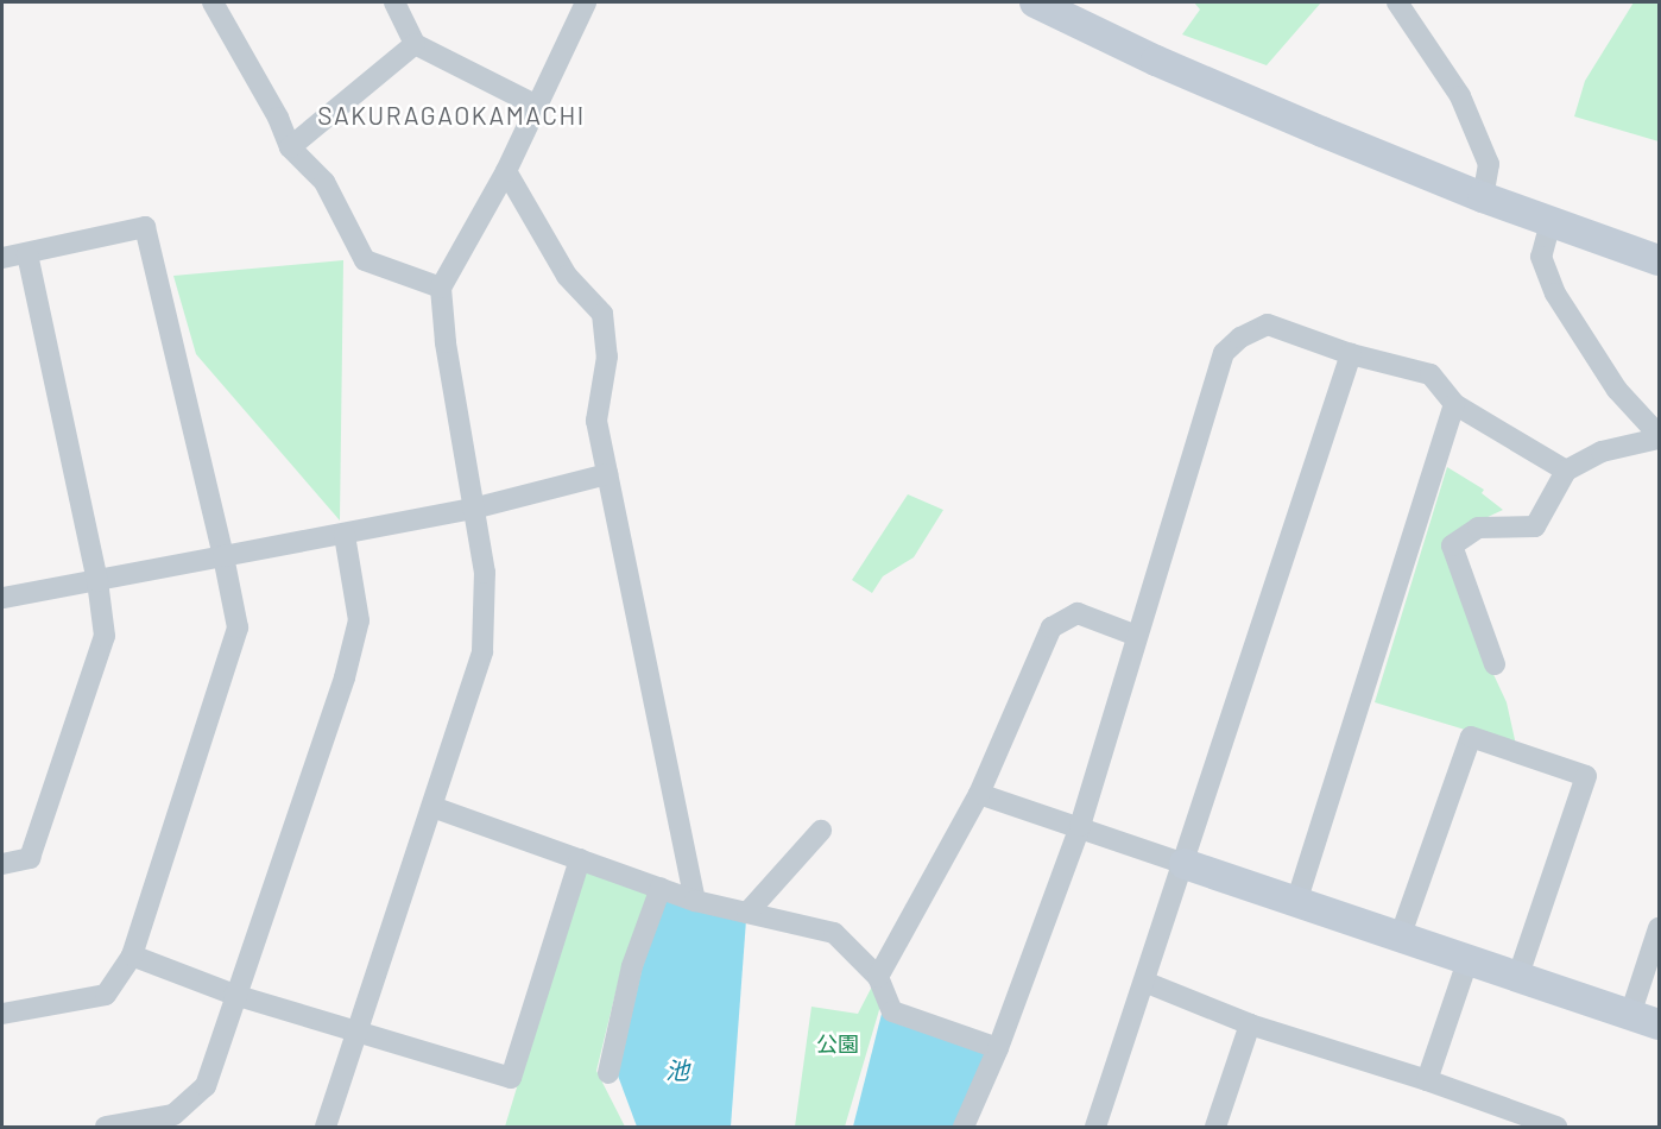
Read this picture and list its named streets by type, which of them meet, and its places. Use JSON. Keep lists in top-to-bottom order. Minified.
{"districts":["SAKURAGAOKAMACHI"],"water":["池"],"parks":["公園"]}
